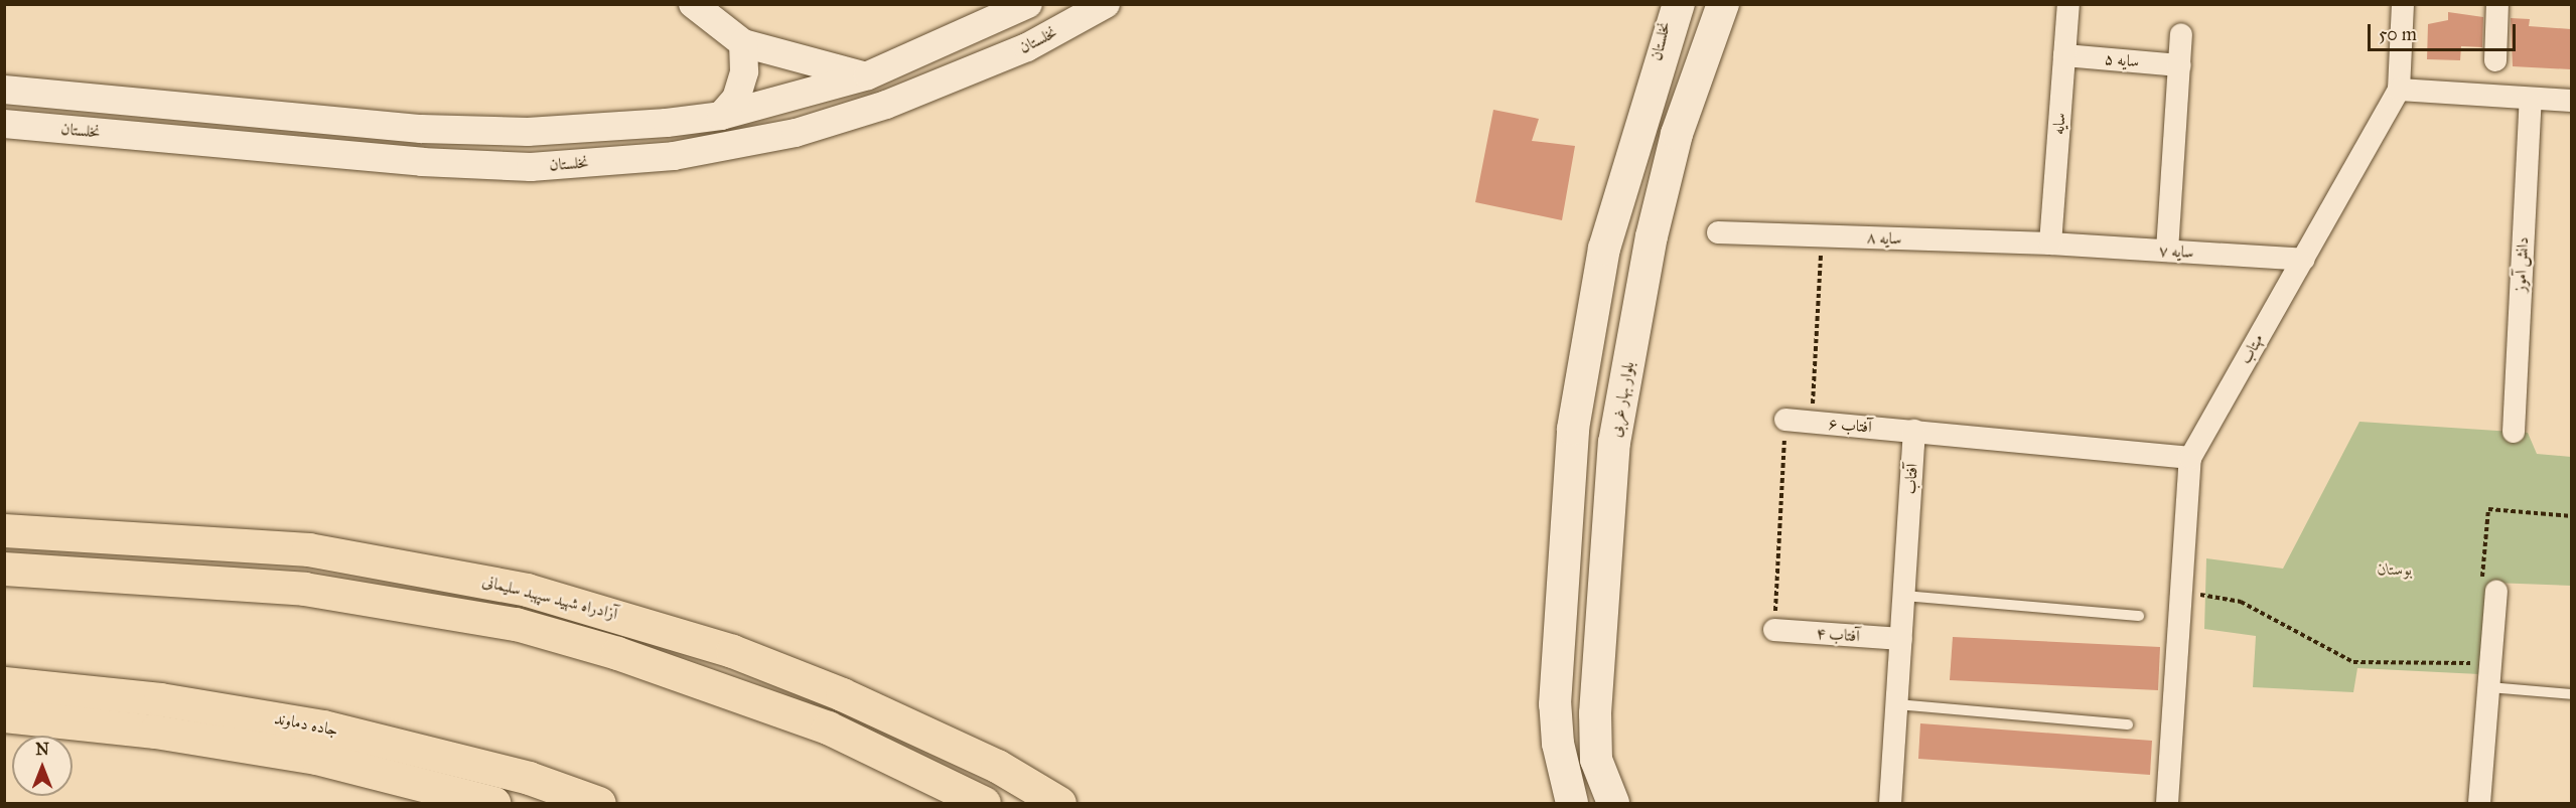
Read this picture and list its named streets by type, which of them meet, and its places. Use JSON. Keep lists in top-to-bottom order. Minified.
{"streets":{"highway":["آزادراه شهید سپهبد سلیمانی","جاده دماوند"],"main road":["بلوار بهار غربی"],"street":["نخلستان","سایه ۵","سایه","سایه ۸","سایه ۷","دانش آموز","مهتاب","آفتاب ۶","آفتاب","آفتاب ۴"]},"crossings":[["سایه ۵","سایه"],["سایه","سایه ۸"],["سایه","سایه ۷"],["سایه ۸","سایه ۷"],["سایه ۷","مهتاب"],["آفتاب ۶","آفتاب"],["آفتاب","آفتاب ۴"]],"parks":["بوستان"],"scale_bar":"50 m","north":"top"}
